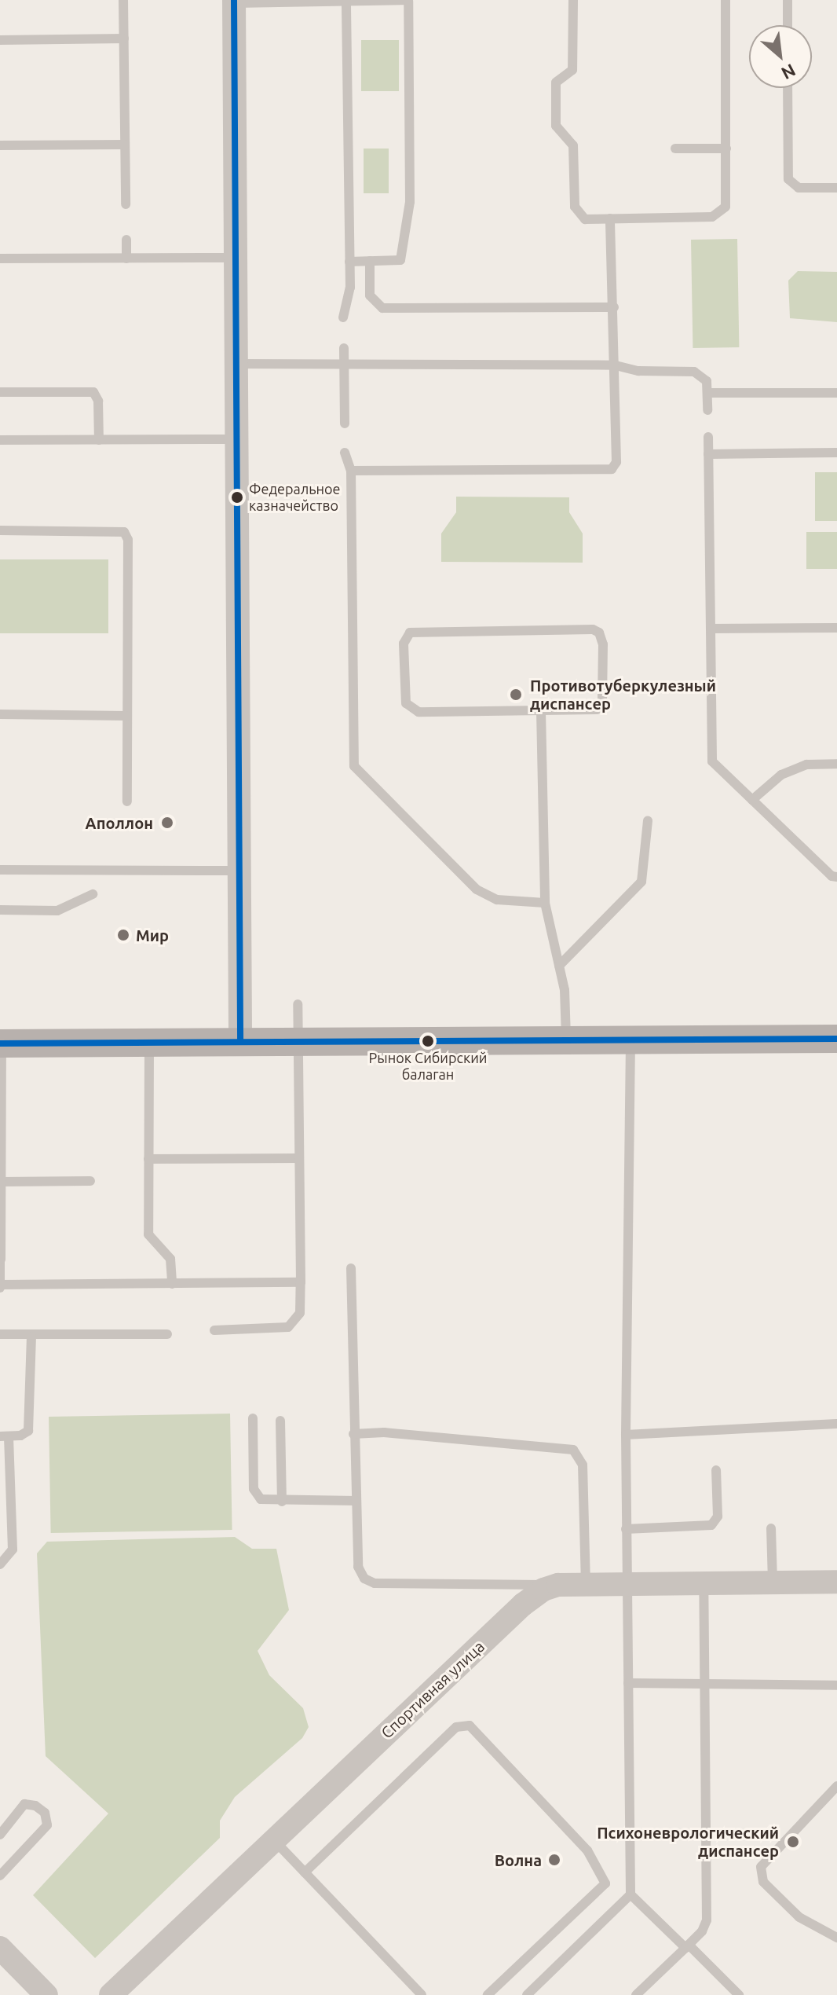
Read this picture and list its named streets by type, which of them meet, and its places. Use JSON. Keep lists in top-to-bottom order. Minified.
{"streets":{"street":["Спортивная улица"]},"places":["Федеральное казначейство","Противотуберкулезный диспансер","Аполлон","Мир","Рынок Сибирский балаган","Психоневрологический диспансер","Волна"],"north":"bottom right"}
